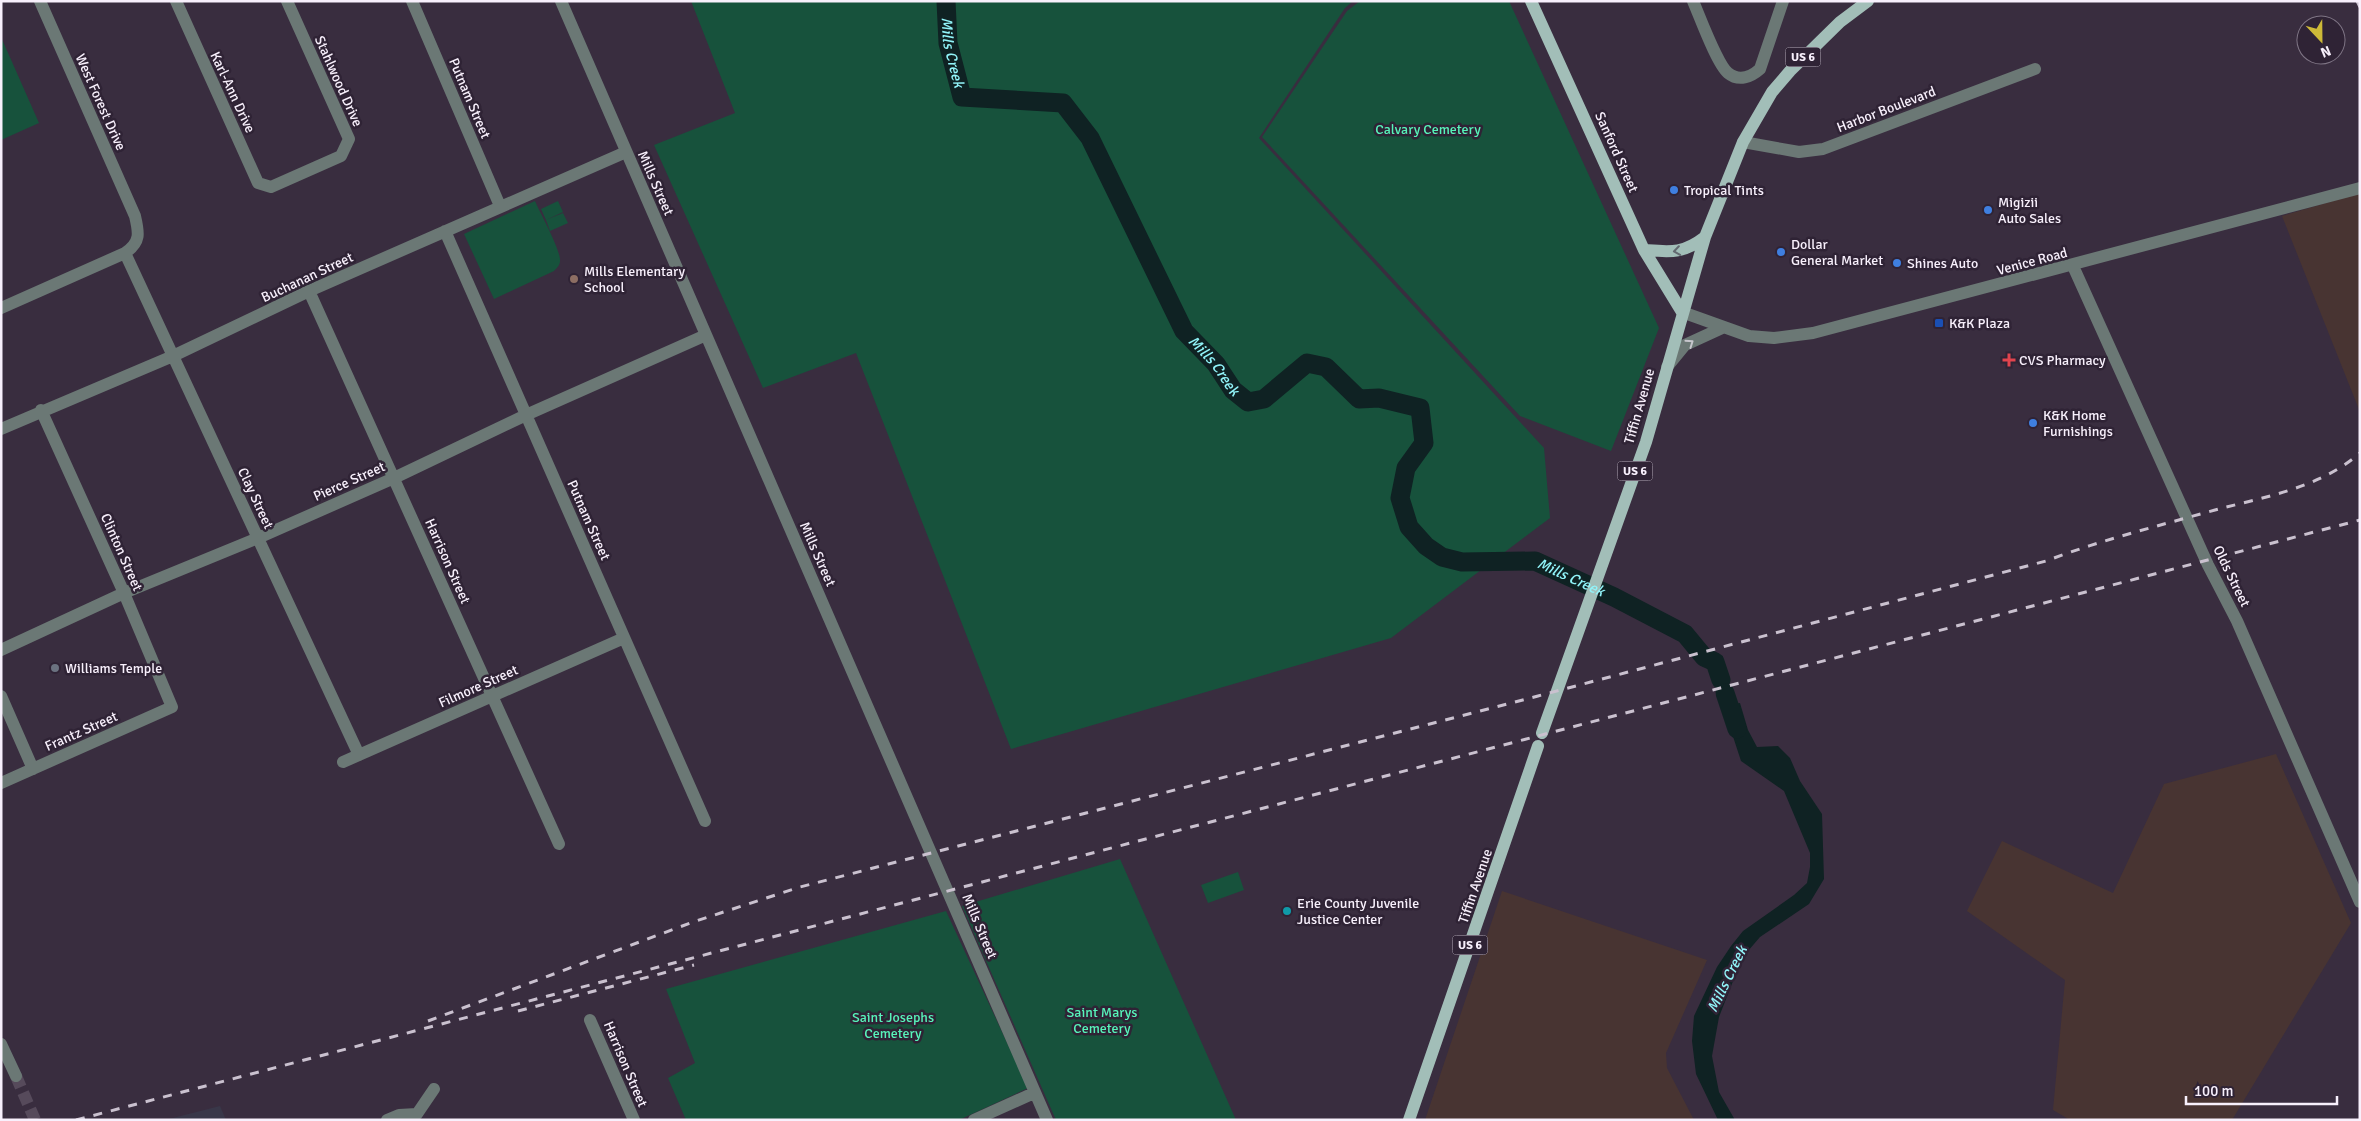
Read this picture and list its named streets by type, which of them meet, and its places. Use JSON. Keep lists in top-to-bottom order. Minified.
{"streets":{"main road":["US 6","Sanford Street","Tiffin Avenue"],"street":["Stahlwood Drive","Karl-Ann Drive","Putnam Street","West Forest Drive","Harbor Boulevard","Mills Street","Venice Road","Buchanan Street","Pierce Street","Clay Street","Clinton Street","Harrison Street","Olds Street","Filmore Street","Frantz Street"]},"crossings":[["US 6","Harbor Boulevard"],["US 6","Sanford Street"],["US 6","Venice Road"],["US 6","Tiffin Avenue"],["Stahlwood Drive","Karl-Ann Drive"],["Putnam Street","Buchanan Street"],["Putnam Street","Pierce Street"],["Putnam Street","Filmore Street"],["West Forest Drive","Clay Street"],["Sanford Street","Venice Road"],["Sanford Street","Tiffin Avenue"],["Mills Street","Buchanan Street"],["Mills Street","Pierce Street"],["Venice Road","Tiffin Avenue"],["Venice Road","Olds Street"],["Buchanan Street","Clay Street"],["Buchanan Street","Clinton Street"],["Buchanan Street","Harrison Street"],["Pierce Street","Clay Street"],["Pierce Street","Clinton Street"],["Pierce Street","Harrison Street"],["Clay Street","Filmore Street"],["Clinton Street","Frantz Street"],["Harrison Street","Filmore Street"]],"water":["Mills Creek"],"parks":["Calvary Cemetery","Saint Marys Cemetery","Saint Josephs Cemetery"],"places":{"other":["Tropical Tints","Migizii Auto Sales","Dollar General Market","Shines Auto","Mills Elementary School","K&K Home Furnishings","Williams Temple","Erie County Juvenile Justice Center"],"transit":["K&K Plaza"],"health":["CVS Pharmacy"]},"scale_bar":"100 m","north":"bottom"}
